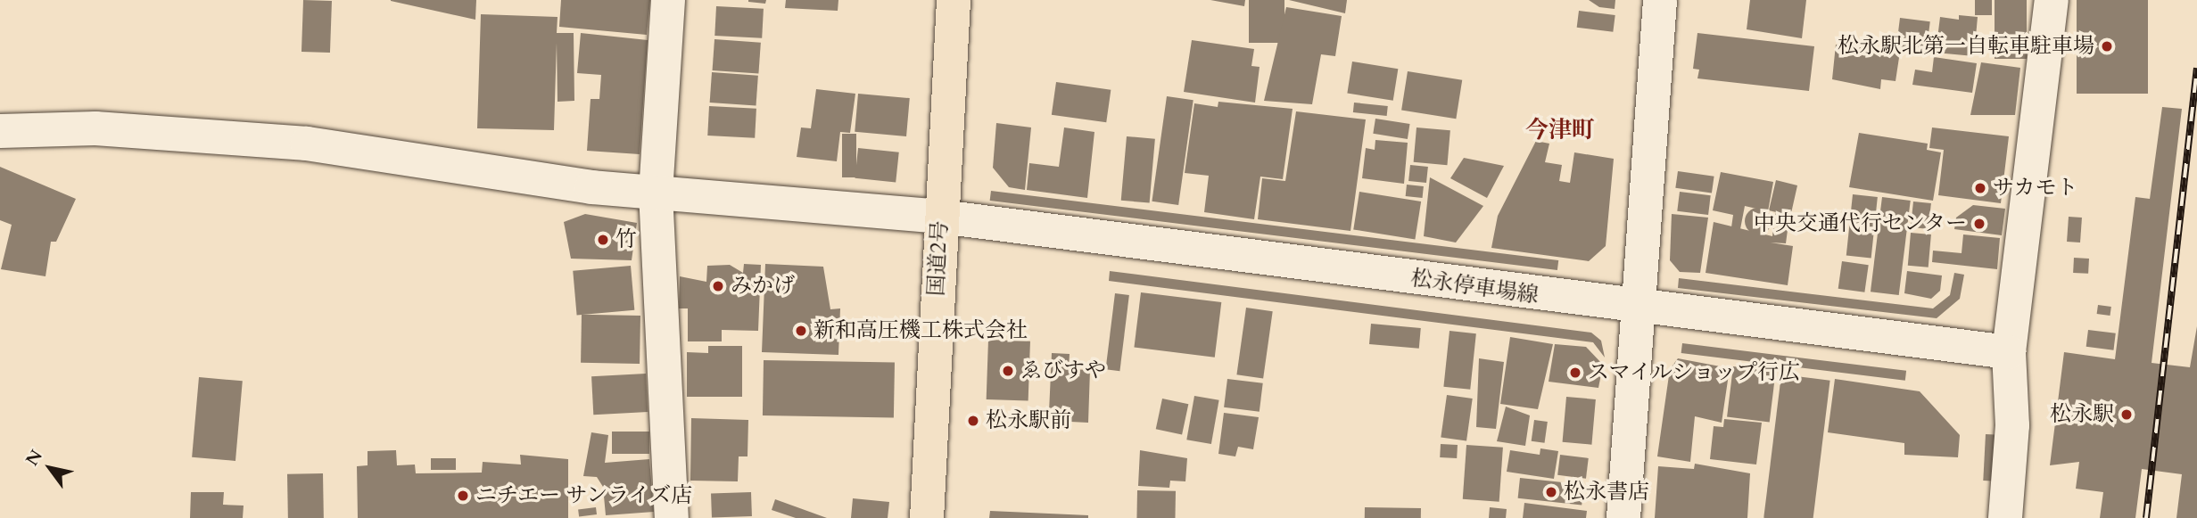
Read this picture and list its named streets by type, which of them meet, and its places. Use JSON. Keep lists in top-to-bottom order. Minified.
{"streets":{"highway":["国道2号"],"street":["松永停車場線"]},"crossings":[["国道2号","松永停車場線"]],"districts":["今津町"],"places":["松永駅北第一自転車駐車場","サカモト","中央交通代行センター","竹","みかげ","新和高圧機工株式会社","ゑびすや","スマイルショップ行広","松永駅","松永駅前","松永書店","ニチエー サンライズ店"],"north":"top left"}
